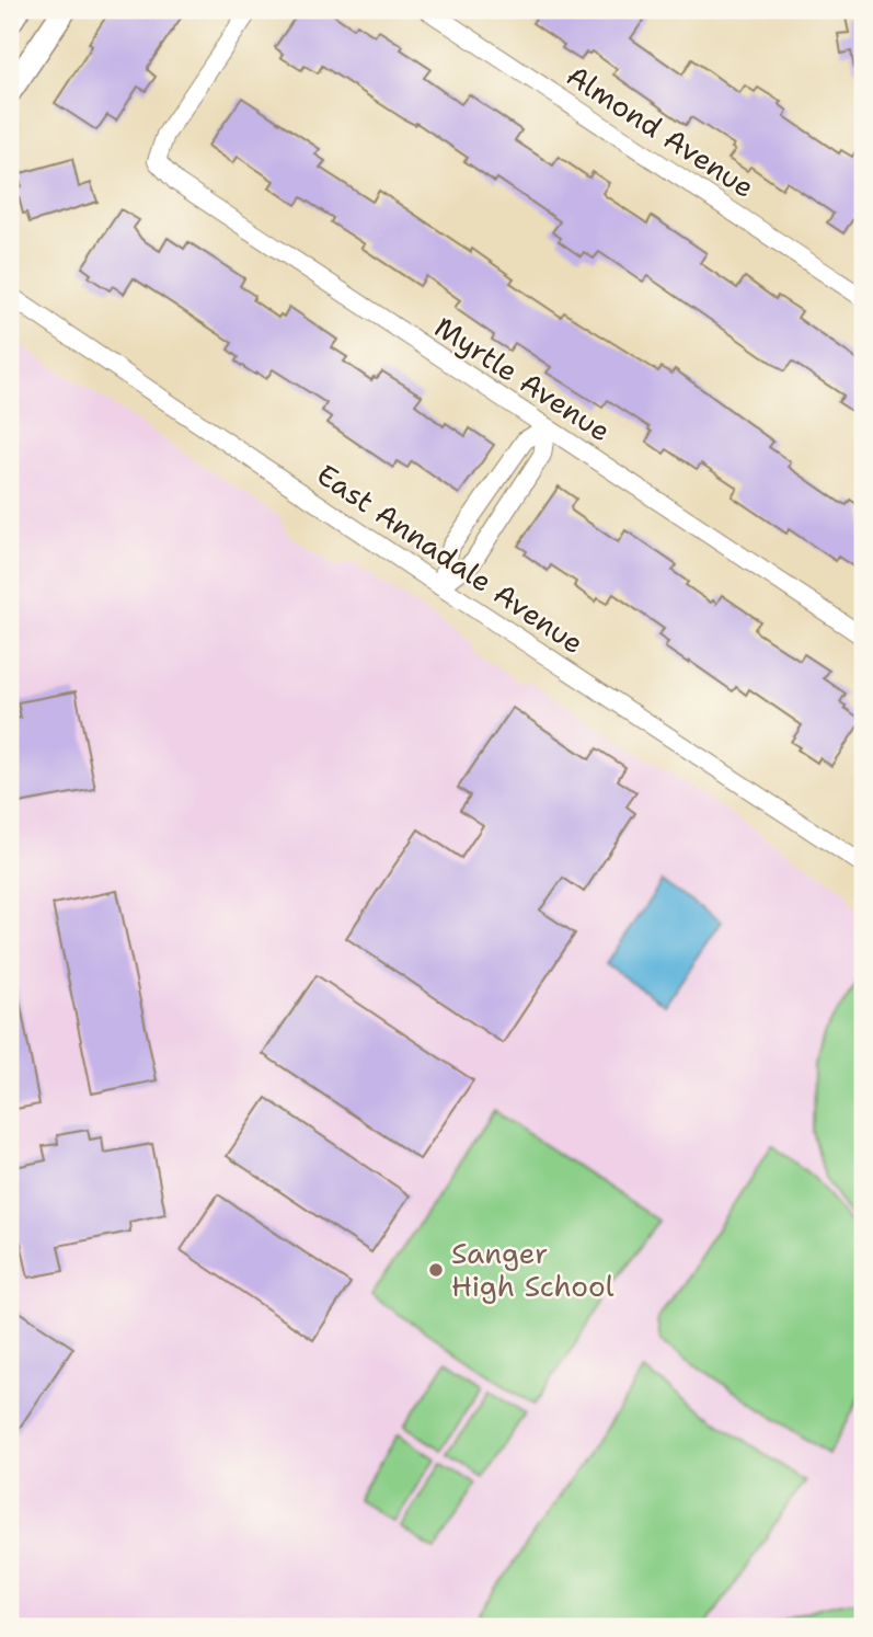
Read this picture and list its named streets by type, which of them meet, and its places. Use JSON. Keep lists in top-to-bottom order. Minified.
{"streets":{"street":["Almond Avenue","Myrtle Avenue","East Annadale Avenue"]},"places":["Sanger High School"]}
